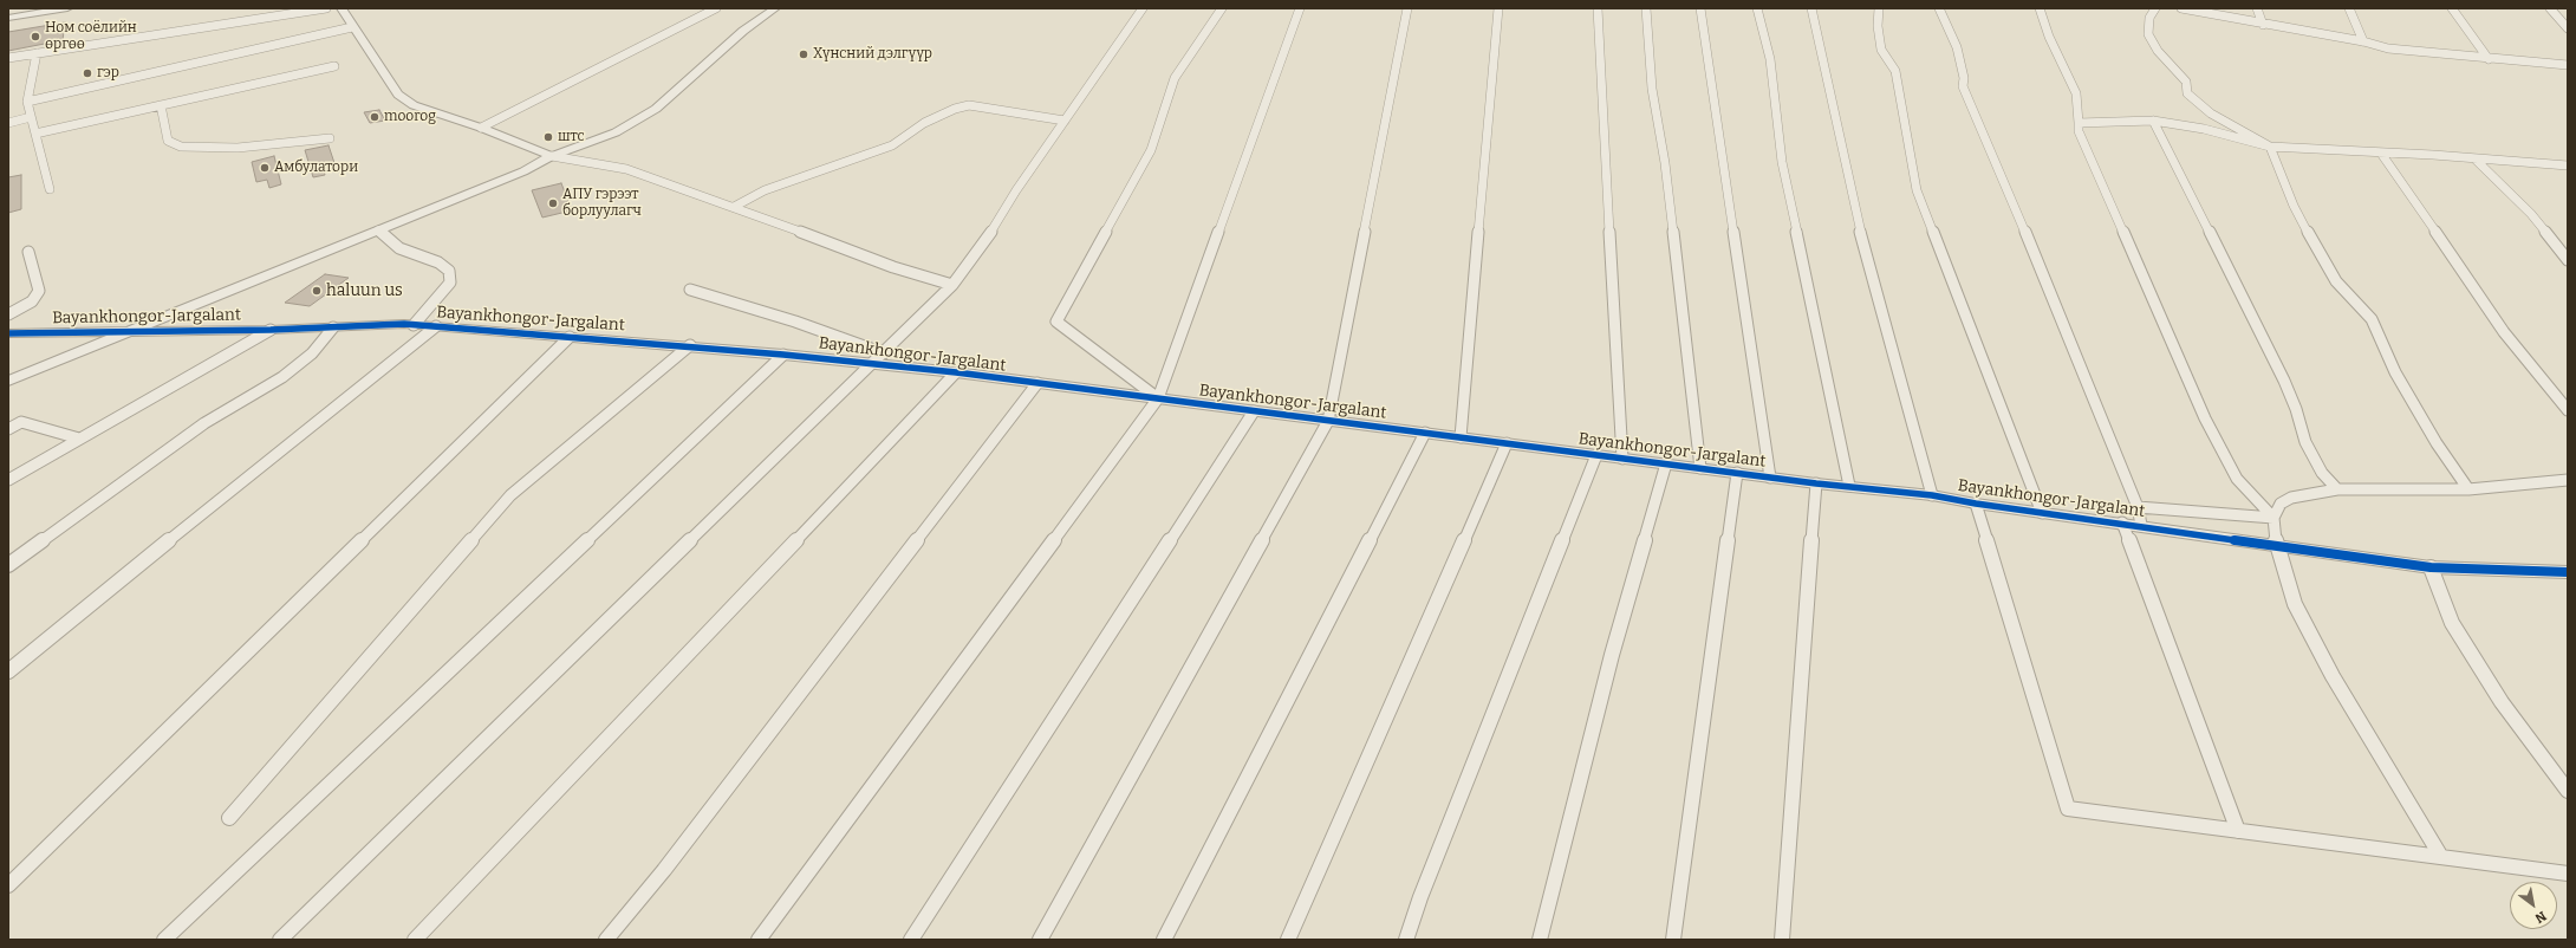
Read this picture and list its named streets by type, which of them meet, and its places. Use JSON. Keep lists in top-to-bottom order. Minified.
{"streets":{"street":["Bayankhongor-Jargalant"]},"places":["Ном соёлийн өргөө","Хүнсний дэлгүүр","гэр","moorog","штс","Амбулатори","АПУ гэрээт борлуулагч","haluun us"],"north":"bottom right"}
